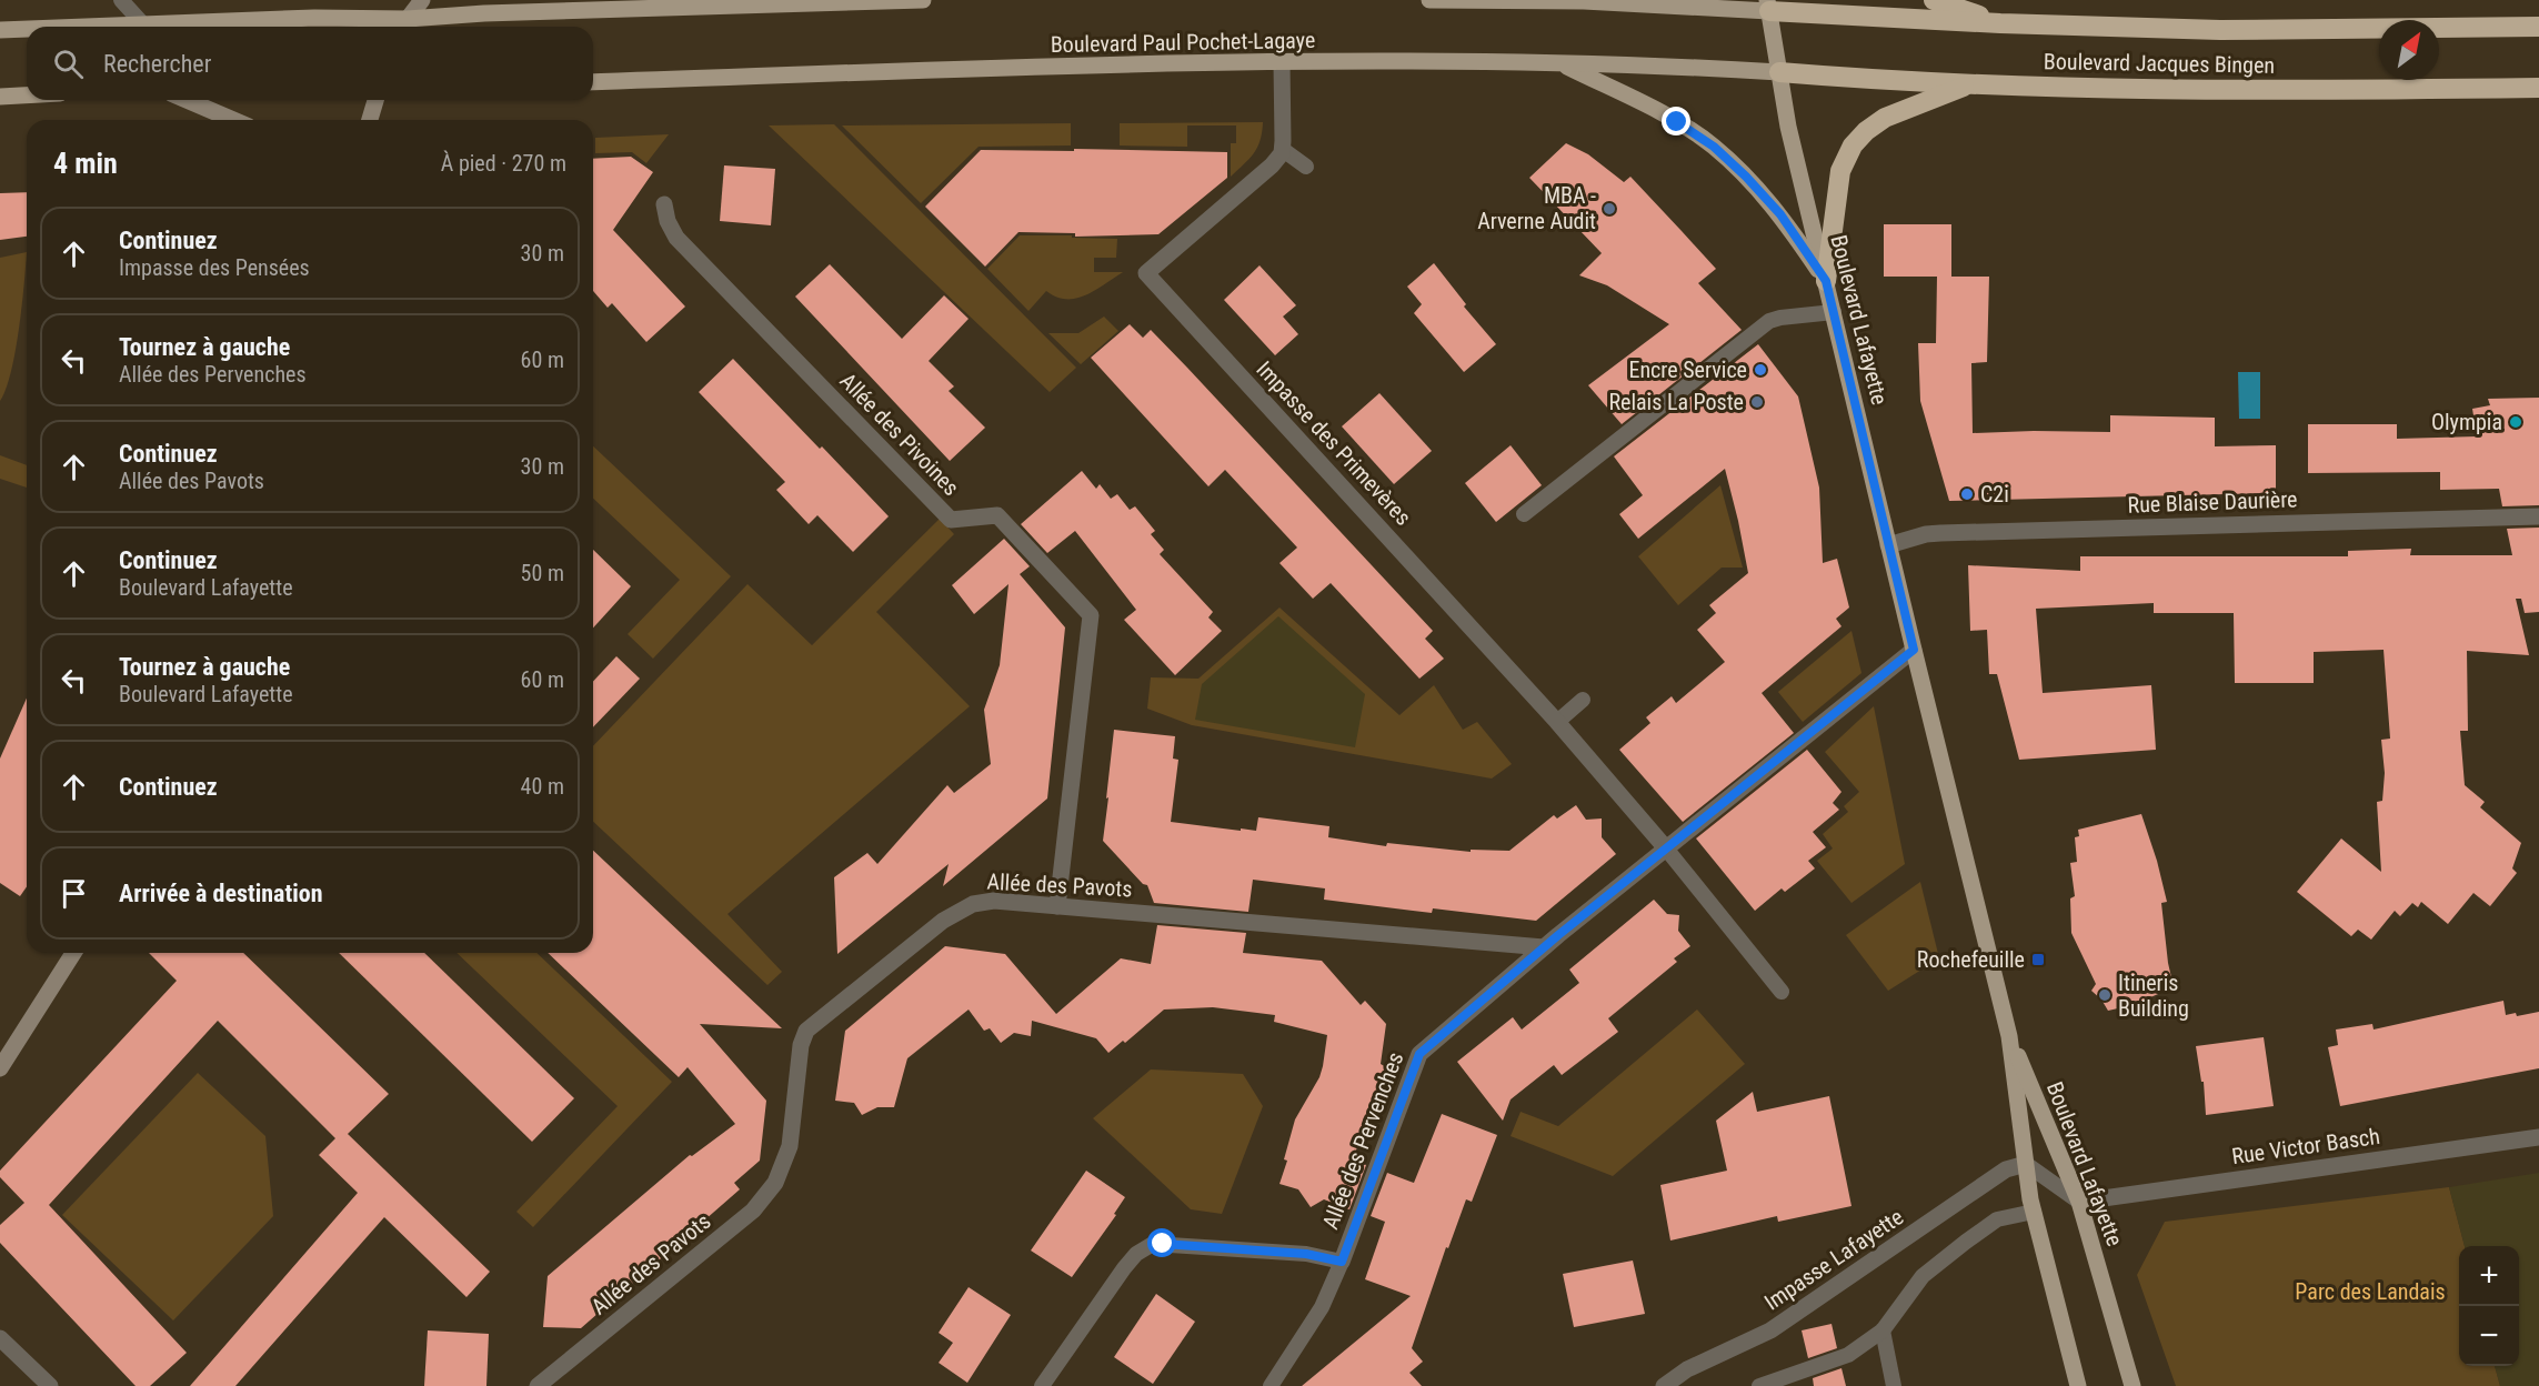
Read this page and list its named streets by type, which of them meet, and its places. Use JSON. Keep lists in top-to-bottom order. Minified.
{"streets":{"highway":["Boulevard Jacques Bingen"],"main road":["Boulevard Paul Pochet-Lagaye","Boulevard Lafayette"],"street":["Allée des Pivoines","Impasse des Primevères","Rue Blaise Daurière","Allée des Pavots","Allée des Pervenches","Rue Victor Basch","Impasse Lafayette"]},"crossings":[["Boulevard Paul Pochet-Lagaye","Boulevard Jacques Bingen"],["Boulevard Paul Pochet-Lagaye","Boulevard Lafayette"],["Boulevard Jacques Bingen","Boulevard Lafayette"],["Boulevard Lafayette","Rue Blaise Daurière"],["Boulevard Lafayette","Rue Victor Basch"],["Boulevard Lafayette","Impasse Lafayette"],["Allée des Pivoines","Allée des Pavots"],["Allée des Pavots","Allée des Pervenches"]],"parks":["Parc des Landais"],"places":{"other":["MBA - Arverne Audit","Encre Service","Relais La Poste","Olympia","C2i","Itineris Building"],"transit":["Rochefeuille"]},"north":"top right","page":{"search":"Rechercher","heading":["4 min","À pied · 270 m"],"list":[["Continuez","Impasse des Pensées","30 m"],["Tournez à gauche","Allée des Pervenches","60 m"],["Continuez","Allée des Pavots","30 m"],["Continuez","Boulevard Lafayette","50 m"],["Tournez à gauche","Boulevard Lafayette","60 m"],["Continuez","40 m"],"Arrivée à destination"],"map_buttons":["+","−"]}}
